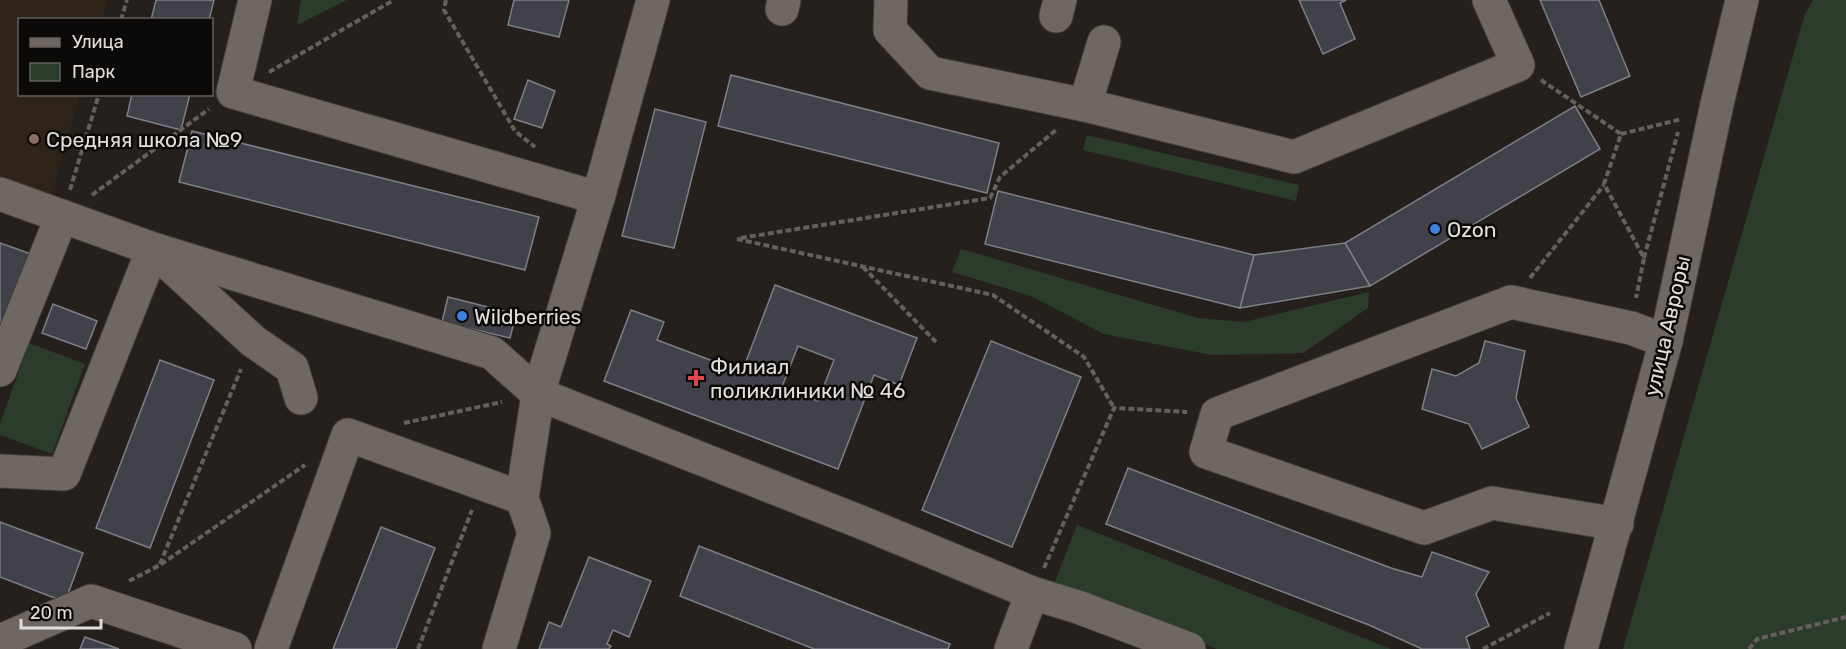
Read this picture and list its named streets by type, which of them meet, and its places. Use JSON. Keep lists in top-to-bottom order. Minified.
{"streets":{"street":["улица Авроры"]},"places":{"other":["Средняя школа №9","Ozon","Wildberries"],"health":["Филиал поликлиники № 46"]},"legend":["Улица","Парк"],"scale_bar":"20 m"}
